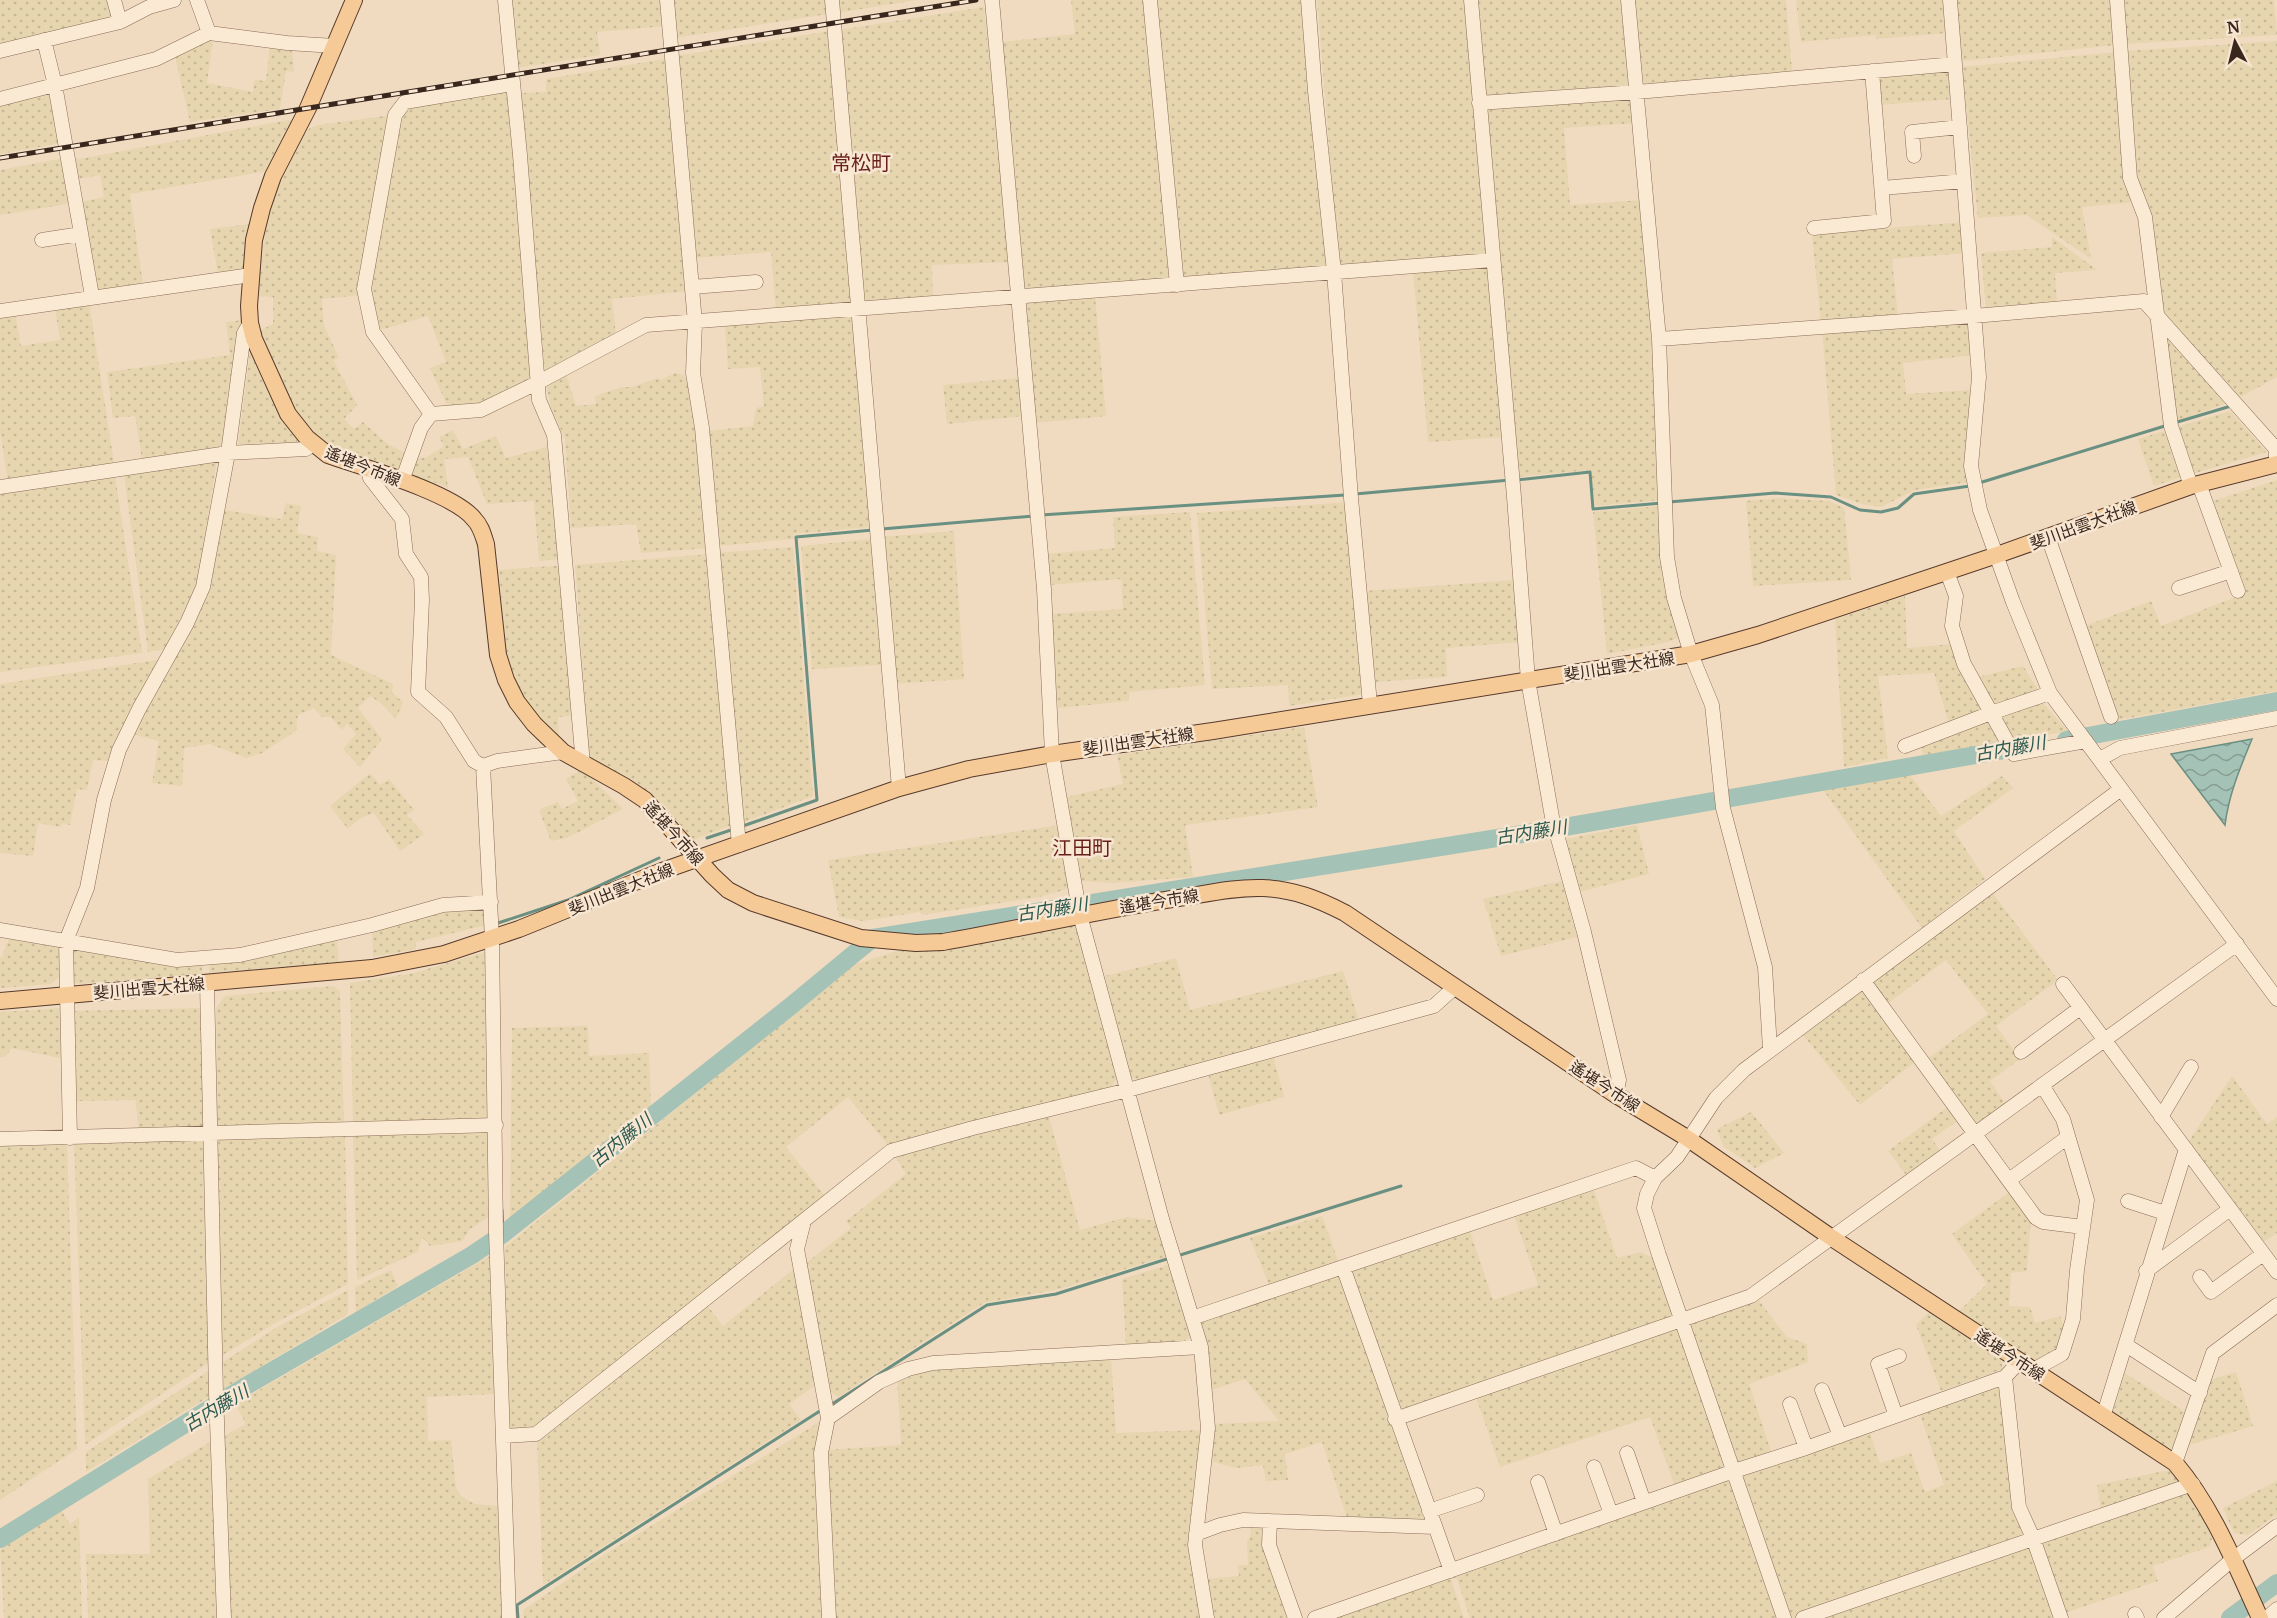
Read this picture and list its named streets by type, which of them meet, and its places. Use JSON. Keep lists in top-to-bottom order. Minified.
{"streets":{"main road":["遙堪今市線","斐川出雲大社線"]},"crossings":[["遙堪今市線","斐川出雲大社線"]],"districts":["常松町","江田町"],"water":["古内藤川"],"north":"top"}
